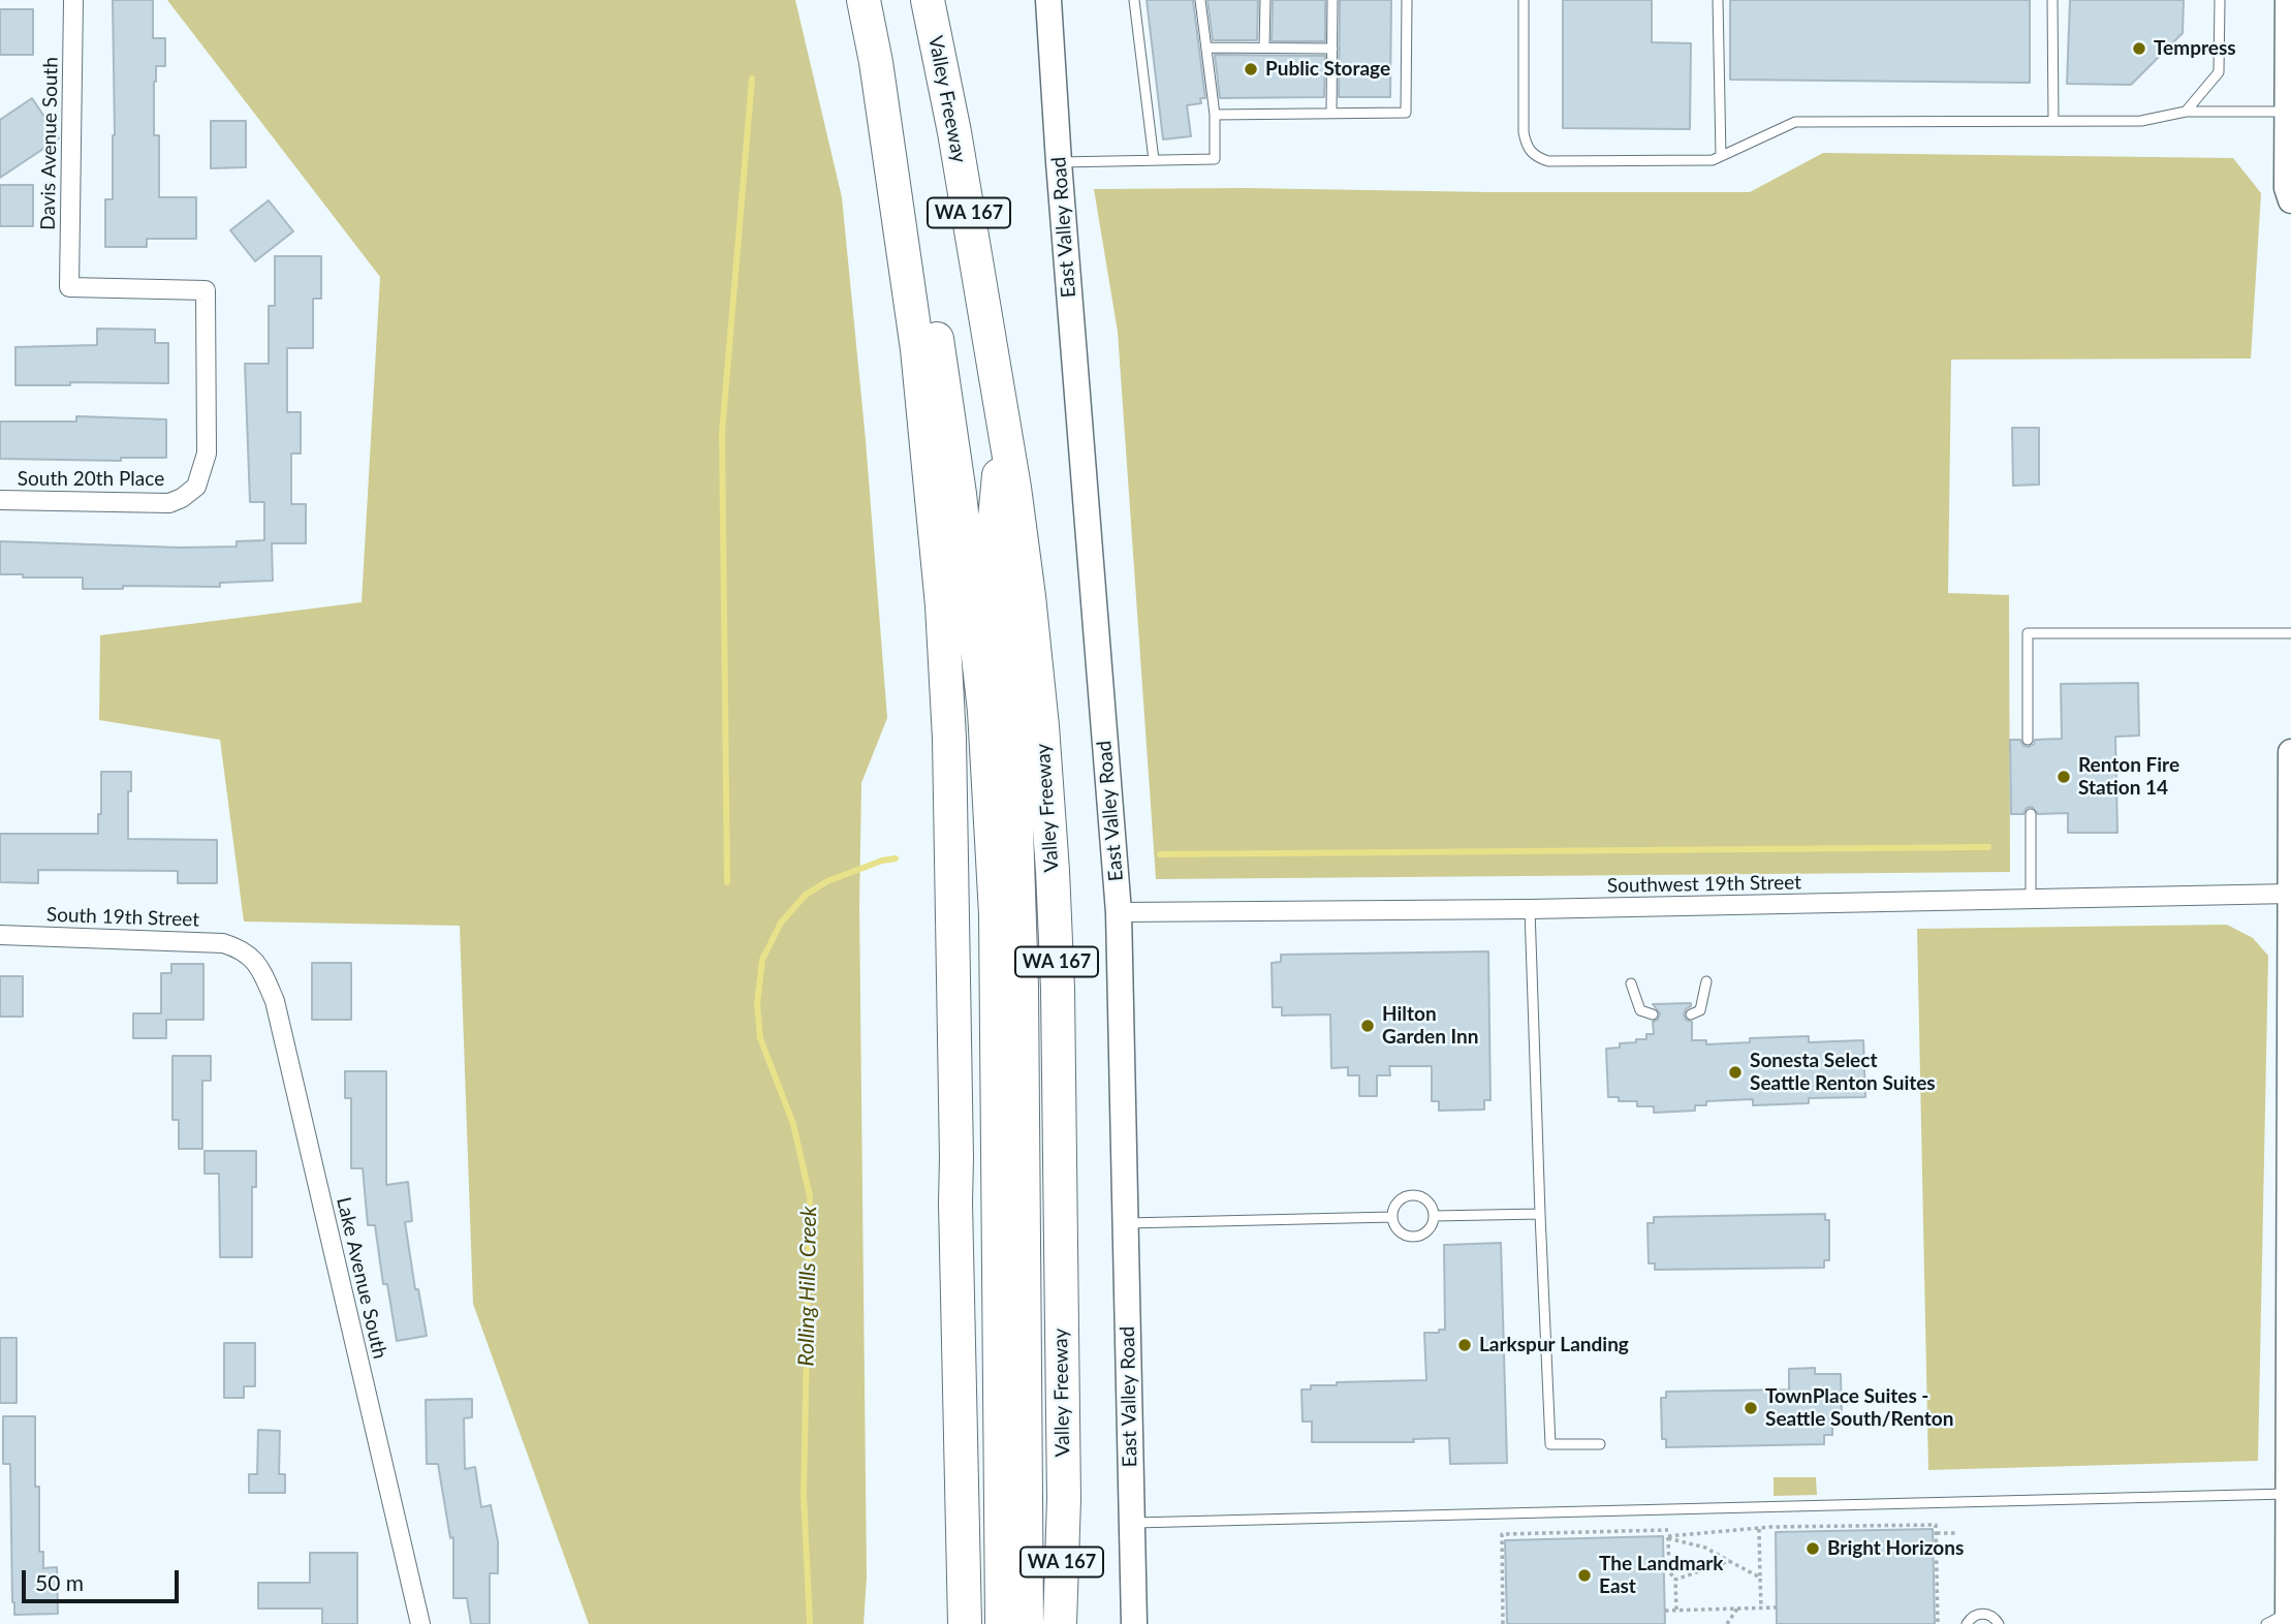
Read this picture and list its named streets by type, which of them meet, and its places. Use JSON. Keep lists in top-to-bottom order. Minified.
{"streets":{"highway":["Valley Freeway","WA 167"],"street":["Davis Avenue South","East Valley Road","South 20th Place","Southwest 19th Street","South 19th Street","Lake Avenue South"]},"crossings":[["Davis Avenue South","South 20th Place"],["East Valley Road","Southwest 19th Street"],["South 19th Street","Lake Avenue South"]],"water":["Rolling Hills Creek"],"places":["Tempress","Public Storage","Renton Fire Station 14","Hilton Garden Inn","Sonesta Select Seattle Renton Suites","Larkspur Landing","TownPlace Suites - Seattle South/Renton","Bright Horizons","The Landmark East"],"scale_bar":"50 m"}
